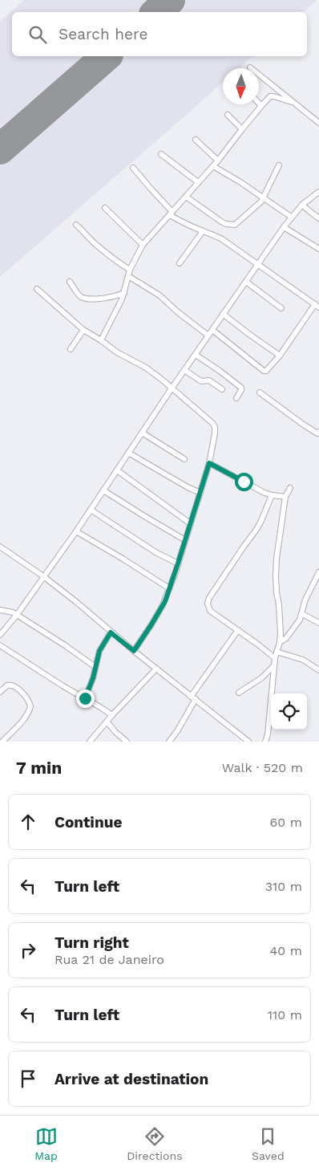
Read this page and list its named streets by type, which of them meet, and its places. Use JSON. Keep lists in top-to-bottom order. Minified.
{"north":"bottom","page":{"search":"Search here","heading":["7 min","Walk · 520 m"],"list":[["Continue","60 m"],["Turn left","310 m"],["Turn right","Rua 21 de Janeiro","40 m"],["Turn left","110 m"],"Arrive at destination"],"nav":["Map","Directions","Saved"]}}
